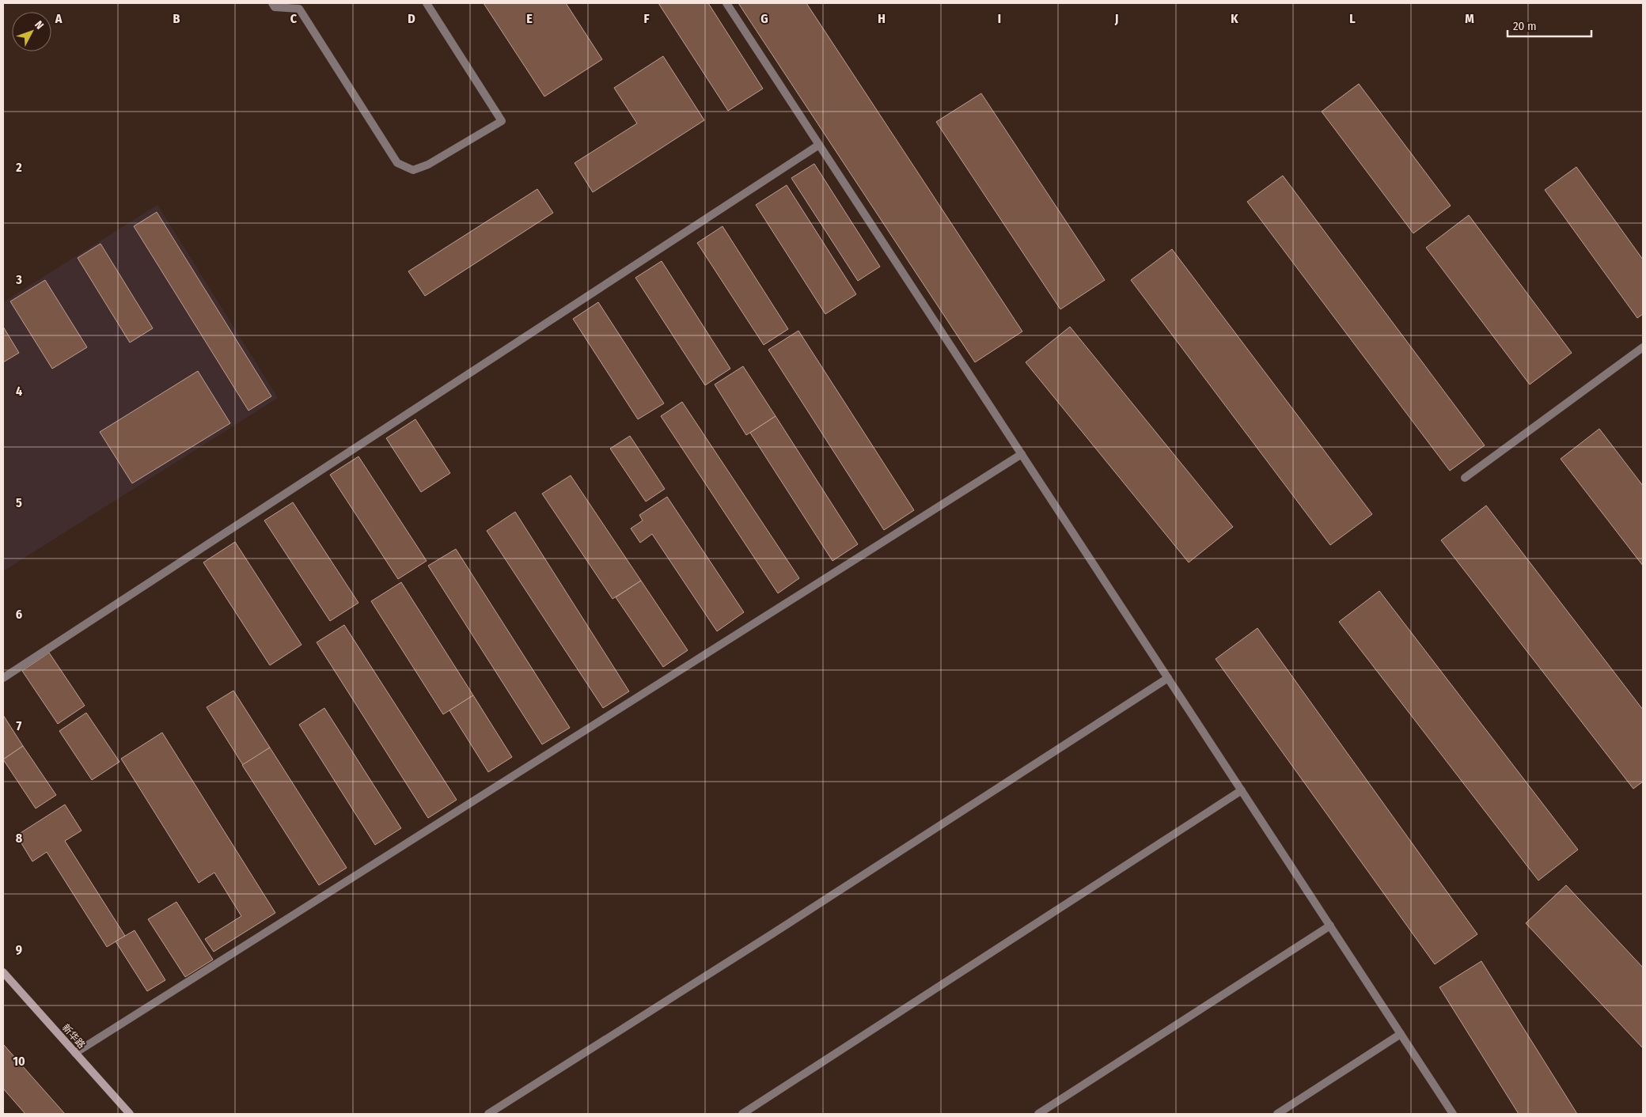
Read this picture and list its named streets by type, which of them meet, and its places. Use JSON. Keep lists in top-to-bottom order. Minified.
{"streets":{"main road":["新华路"]},"scale_bar":"20 m","north":"top right","grid":{"columns":["A","B","C","D","E","F","G","H","I","J","K","L","M"],"rows":["2","3","4","5","6","7","8","9","10"]}}
